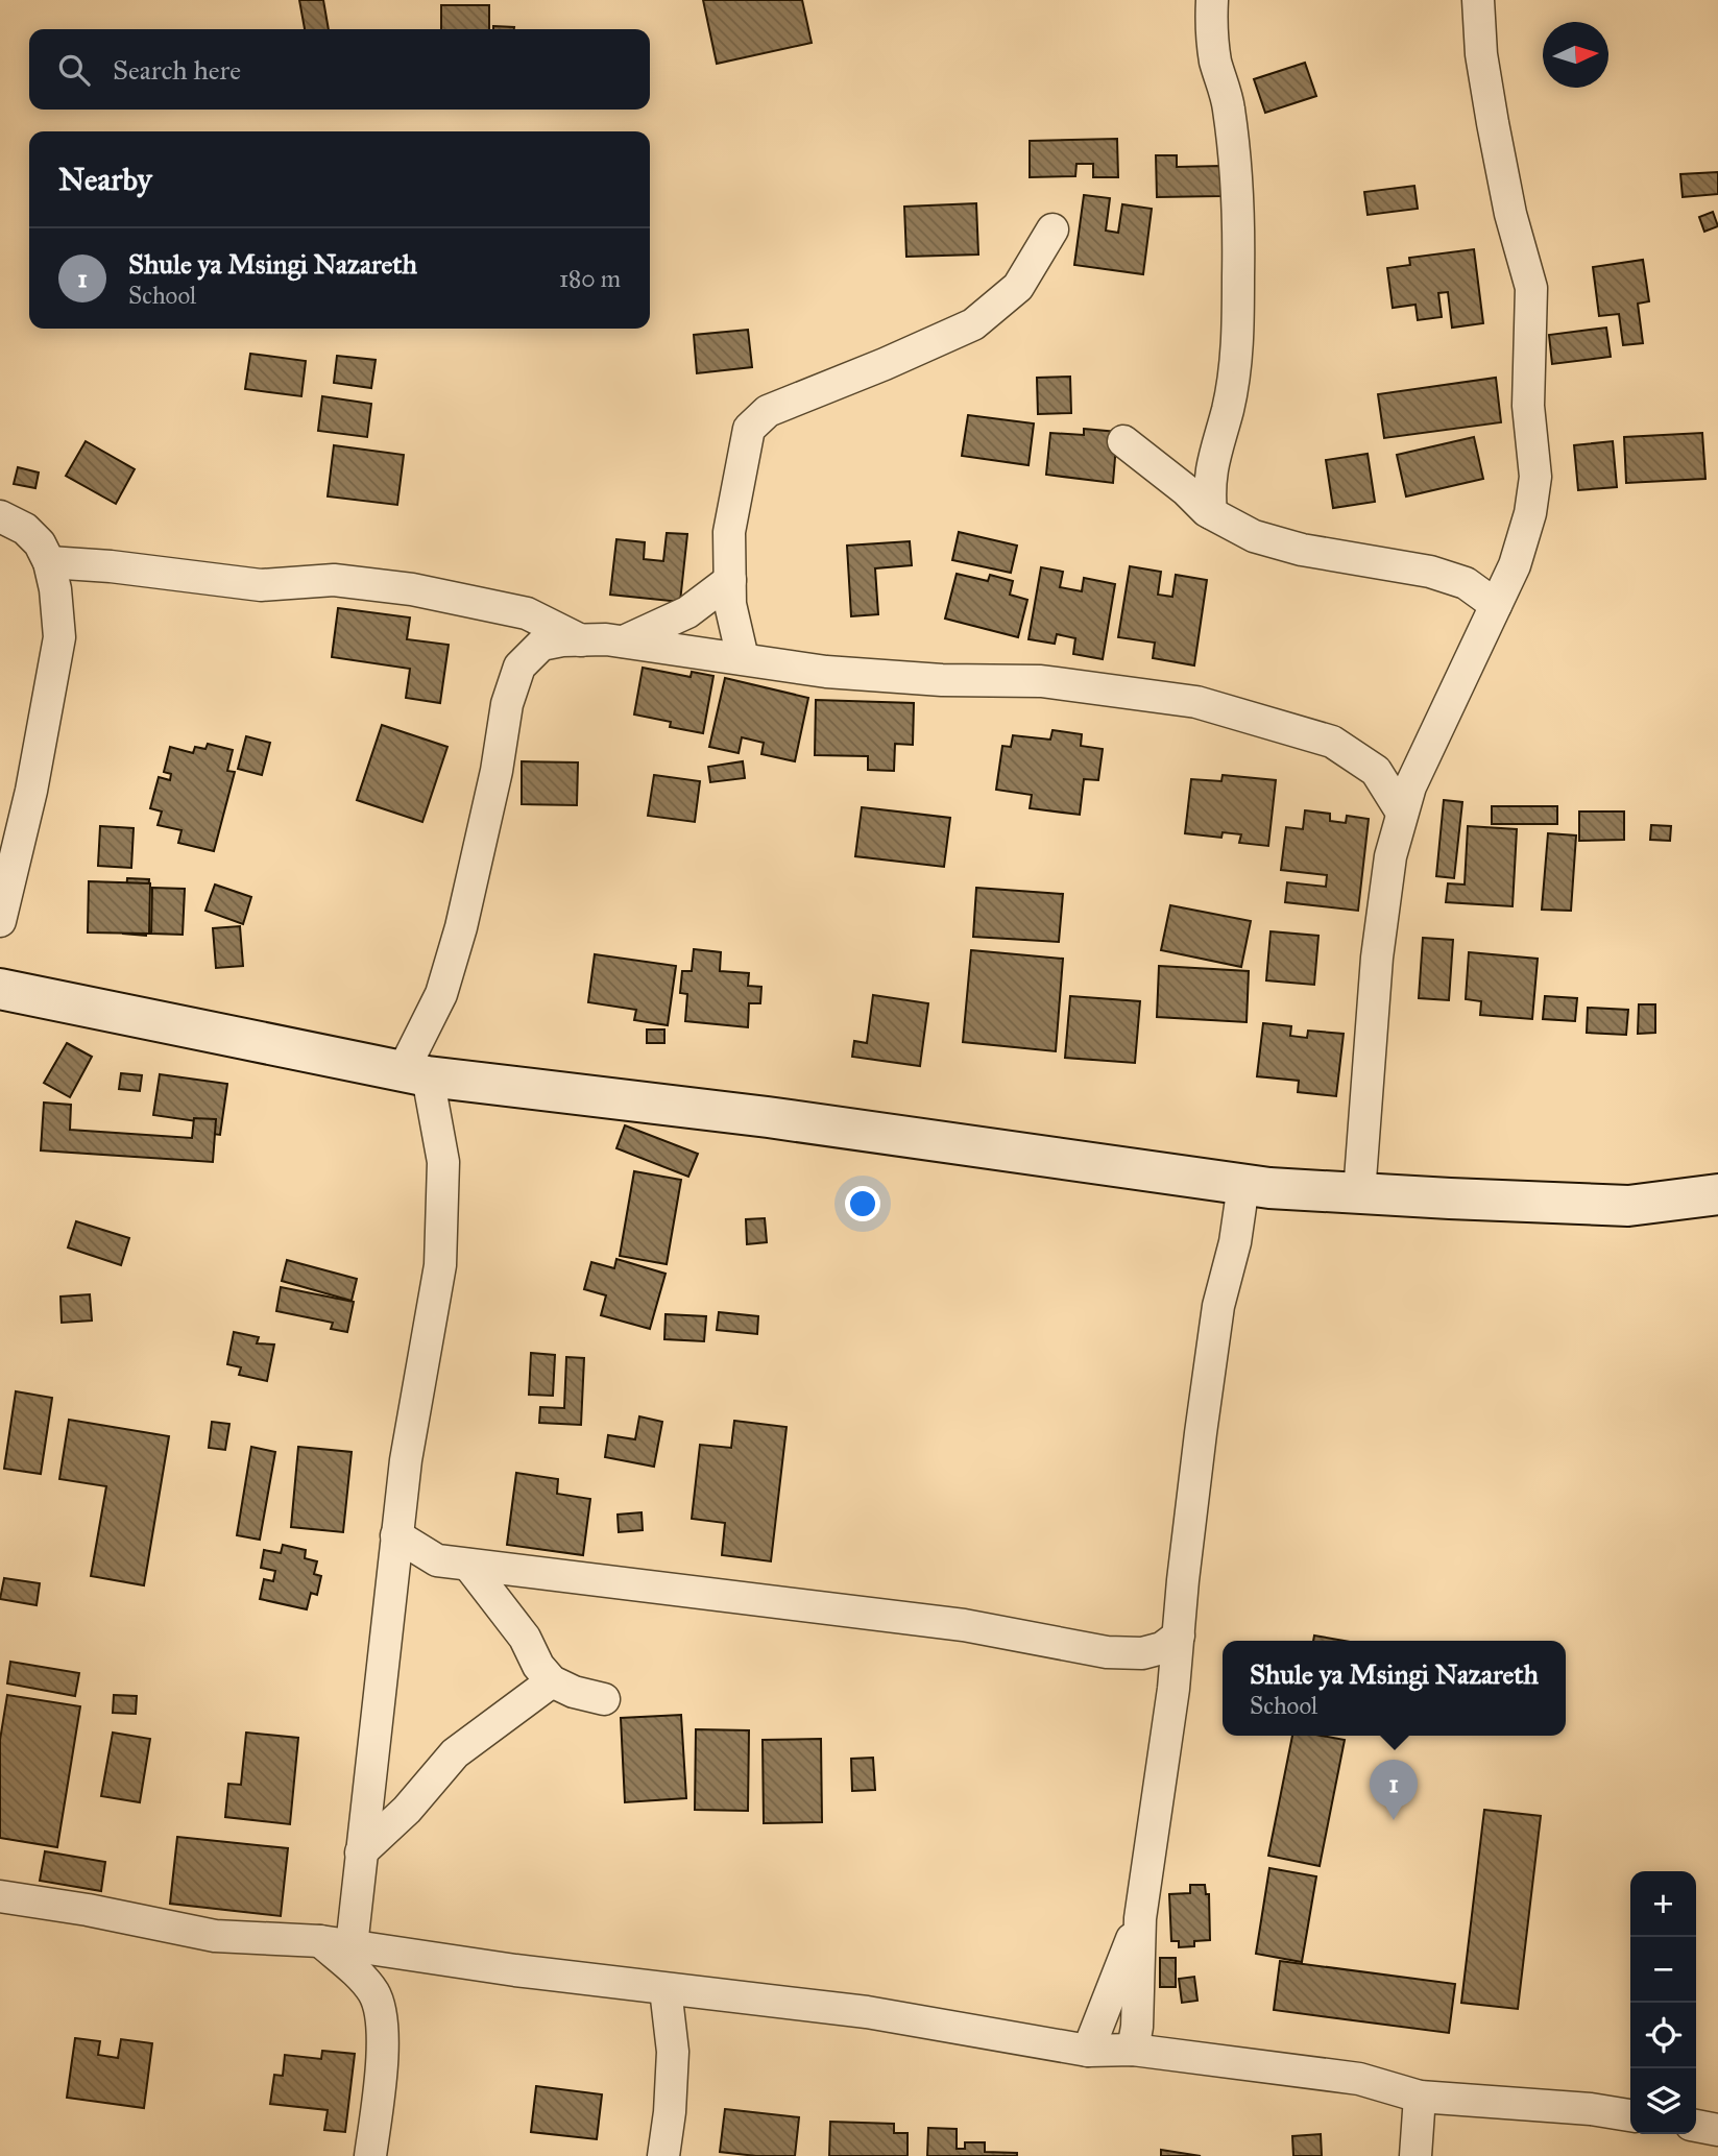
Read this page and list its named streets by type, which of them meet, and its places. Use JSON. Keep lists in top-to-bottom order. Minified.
{"north":"right","page":{"search":"Search here","heading":"Nearby","list":[{"mark":"1","name":"Shule ya Msingi Nazareth","note":"School","value":"180 m"}],"popup":["Shule ya Msingi Nazareth","School"],"pins":"1","map_buttons":["+","−"]}}
